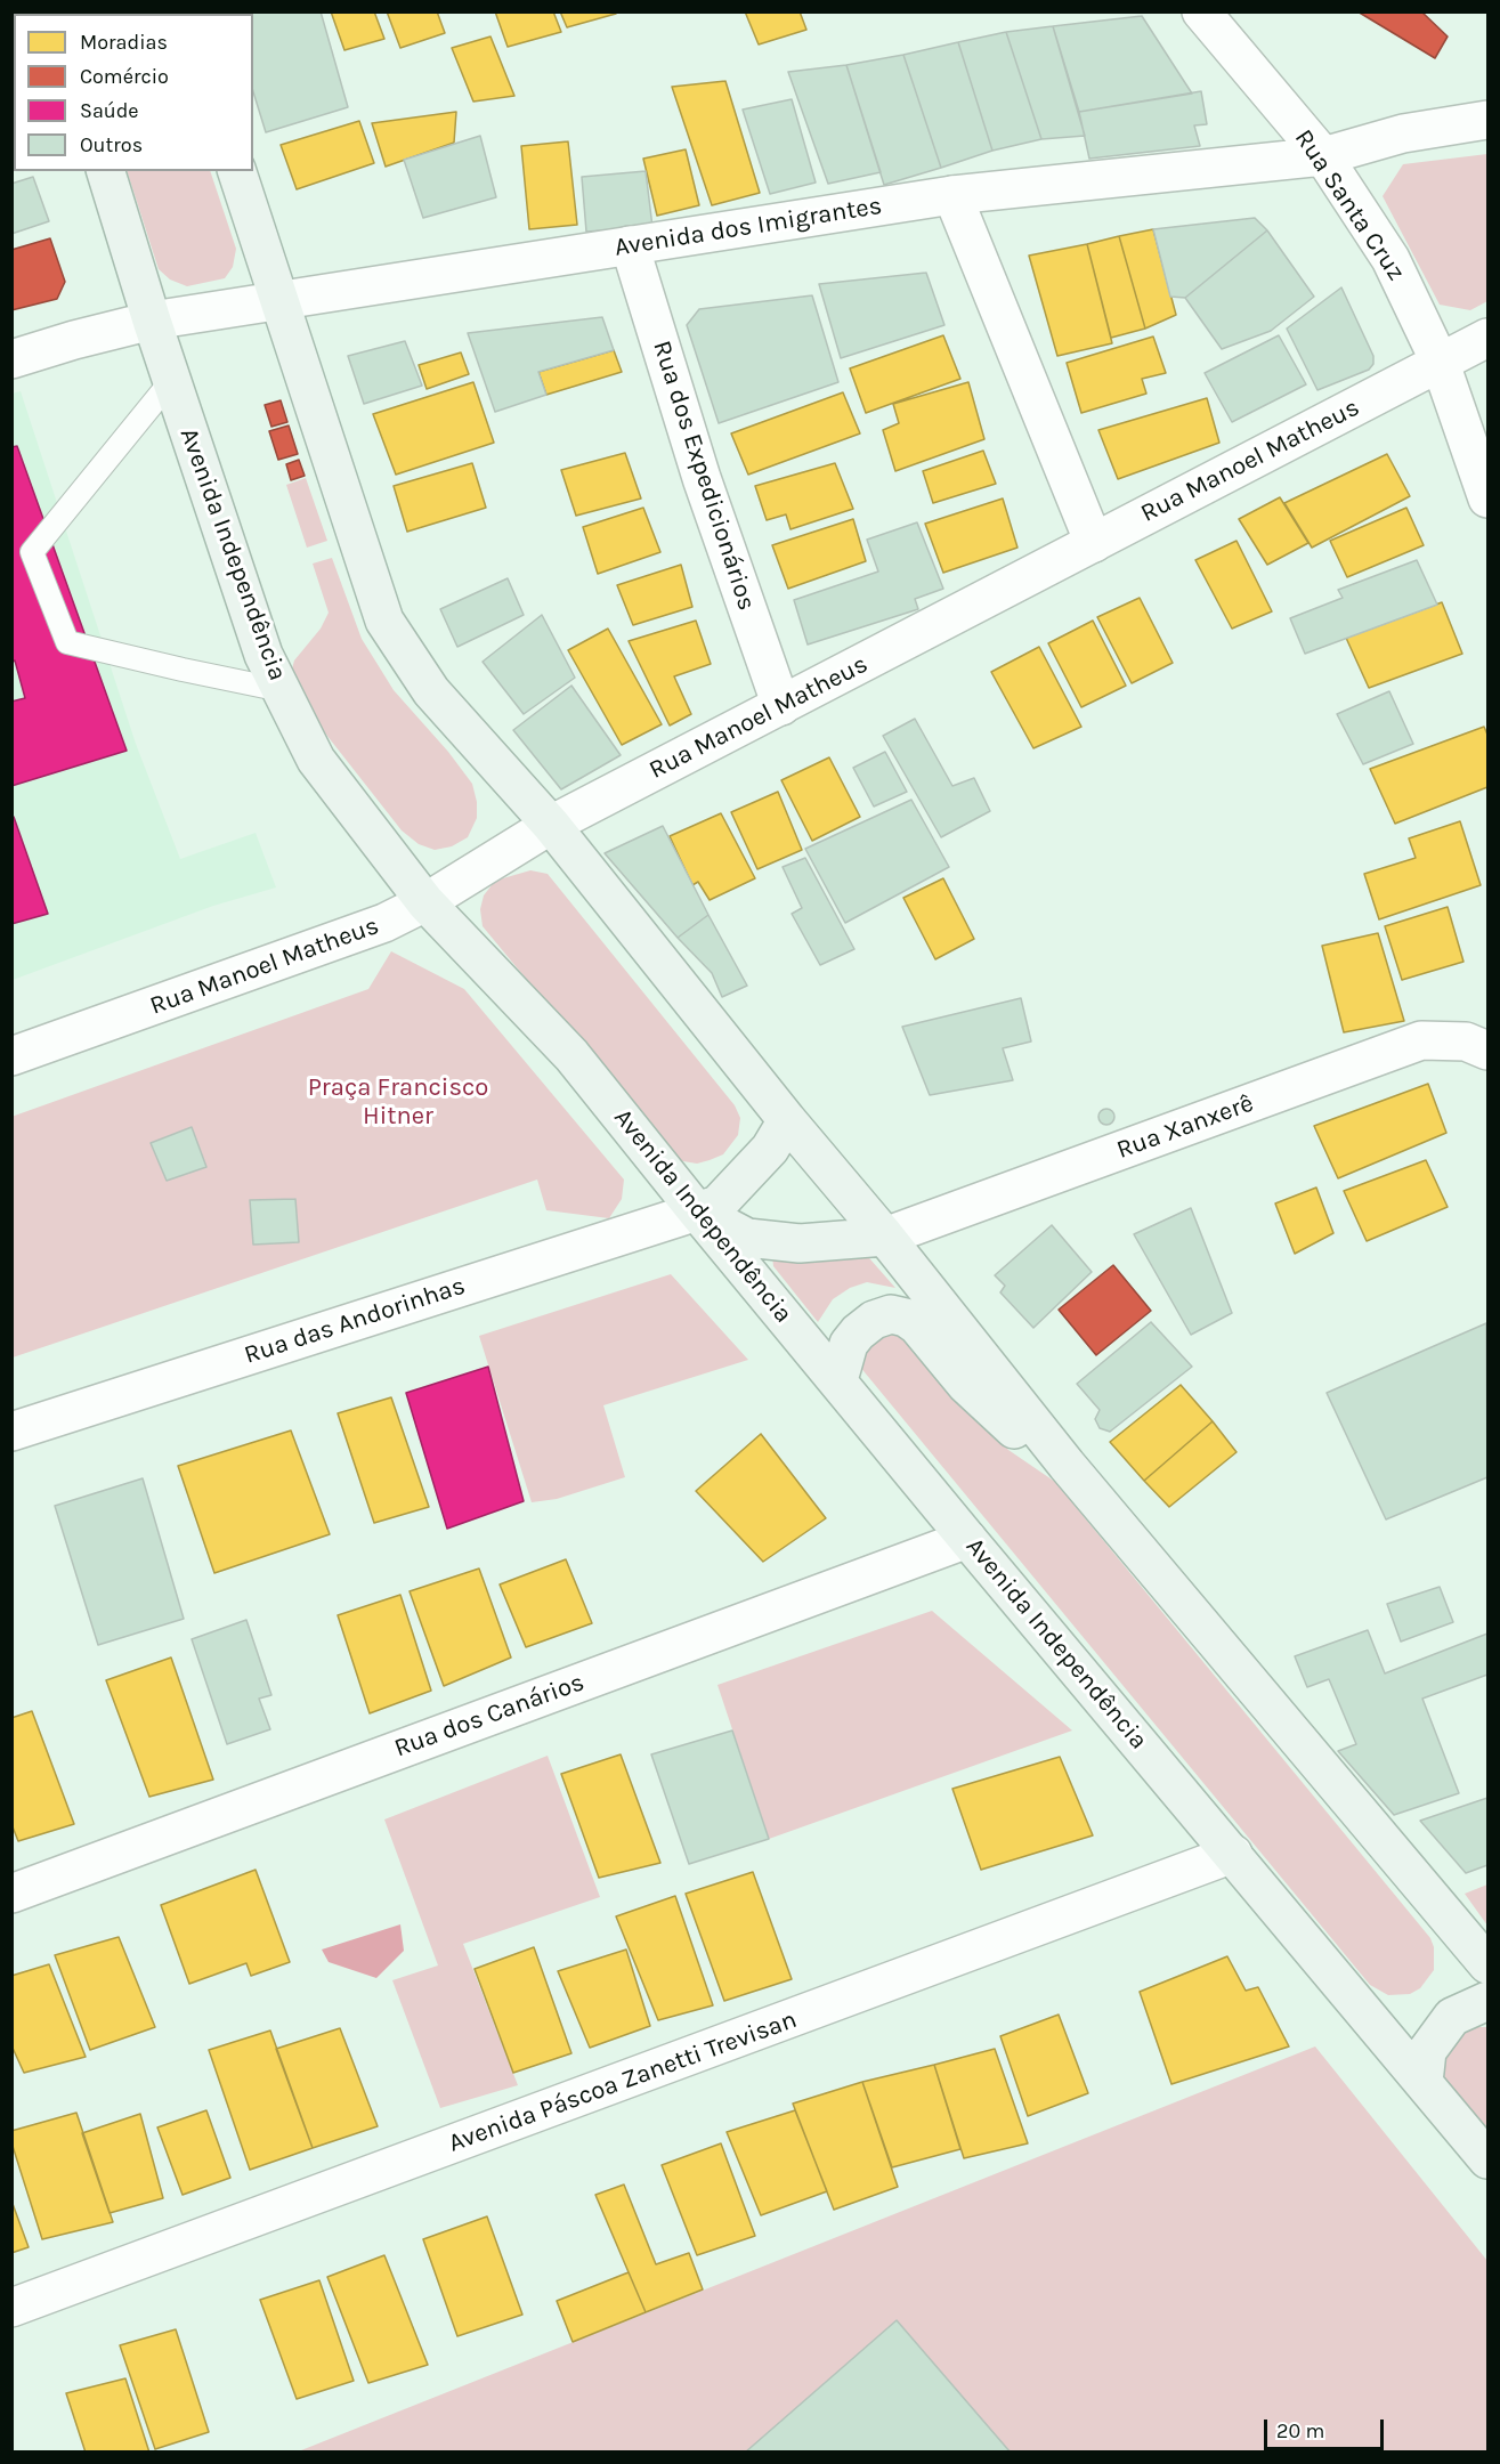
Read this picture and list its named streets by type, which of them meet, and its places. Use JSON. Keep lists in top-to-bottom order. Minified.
{"streets":{"main road":["Avenida Independência"],"street":["Rua Santa Cruz","Avenida dos Imigrantes","Rua Manoel Matheus","Rua dos Expedicionários","Rua Xanxerê","Rua das Andorinhas","Rua dos Canários","Avenida Páscoa Zanetti Trevisan"]},"crossings":[["Rua Santa Cruz","Avenida dos Imigrantes"],["Rua Santa Cruz","Rua Manoel Matheus"],["Avenida dos Imigrantes","Rua dos Expedicionários"],["Avenida dos Imigrantes","Avenida Independência"],["Rua Manoel Matheus","Rua dos Expedicionários"],["Rua Manoel Matheus","Avenida Independência"],["Avenida Independência","Rua das Andorinhas"],["Avenida Independência","Rua dos Canários"],["Avenida Independência","Avenida Páscoa Zanetti Trevisan"]],"parks":["Praça Francisco Hitner"],"legend":["Moradias","Comércio","Saúde","Outros"],"scale_bar":"20 m"}
